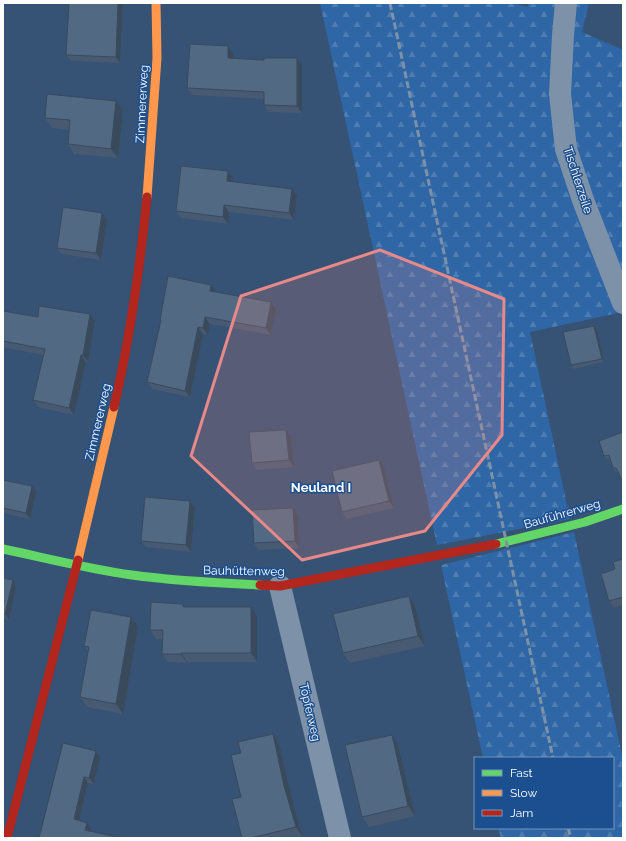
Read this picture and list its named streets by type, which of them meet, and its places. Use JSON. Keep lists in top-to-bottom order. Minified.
{"streets":{"street":["Zimmererweg","Tischlerzeile","Bauführerweg","Bauhüttenweg","Töpferweg"]},"crossings":[["Zimmererweg","Bauhüttenweg"],["Bauführerweg","Bauhüttenweg"],["Bauhüttenweg","Töpferweg"]],"districts":["Neuland I"],"legend":["Fast","Slow","Jam"]}
